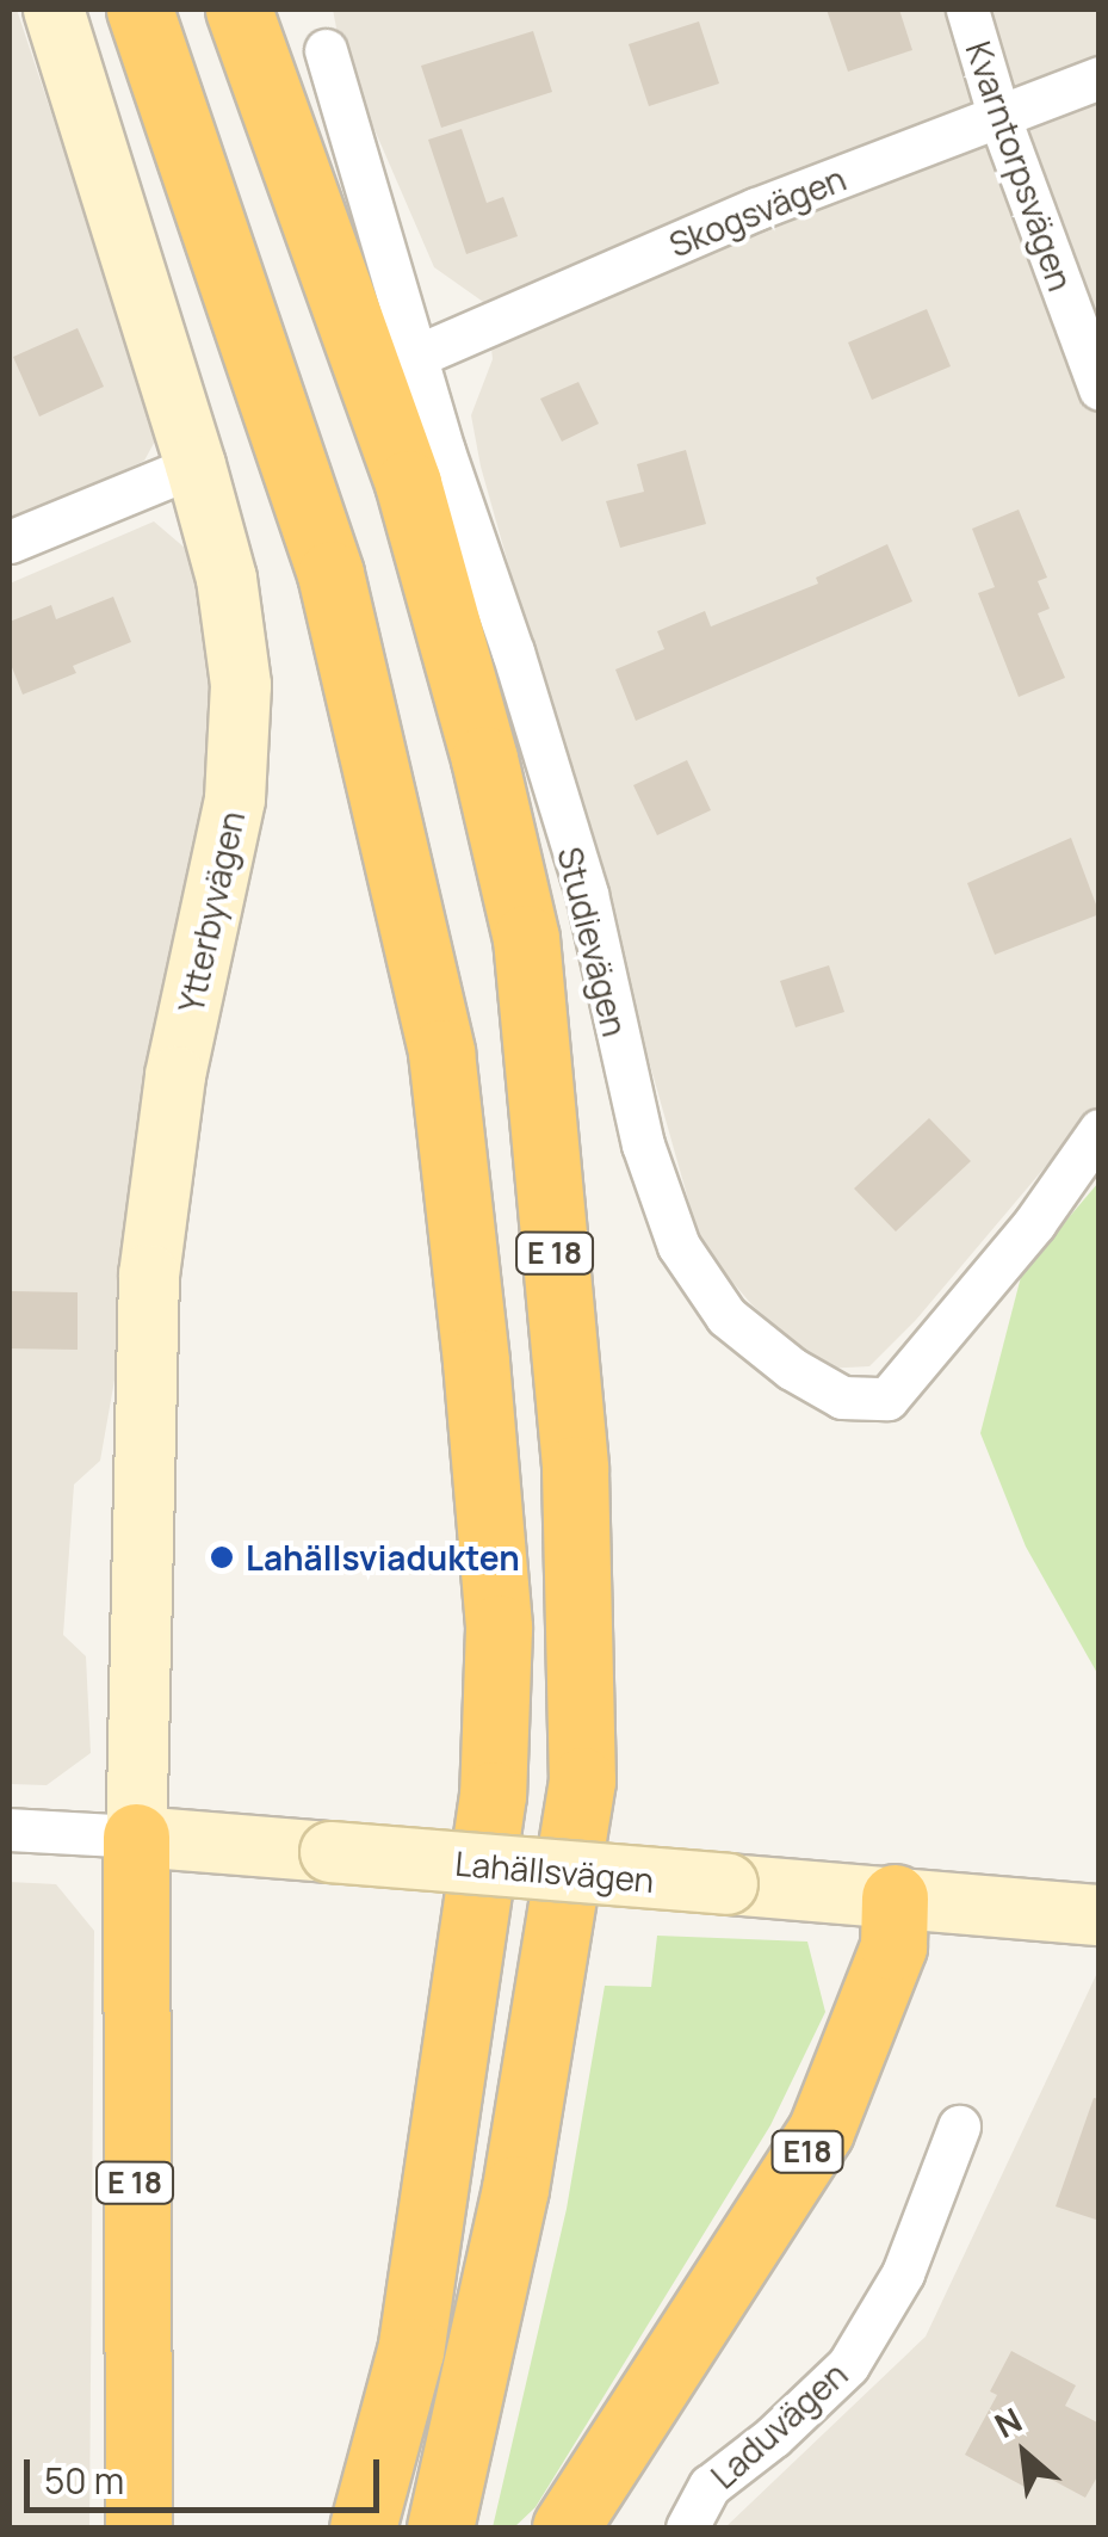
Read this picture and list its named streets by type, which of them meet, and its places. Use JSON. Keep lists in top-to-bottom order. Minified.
{"streets":{"highway":["E 18","E18"],"street":["Kvarntorpsvägen","Skogsvägen","Ytterbyvägen","Studievägen","Lahällsvägen","Laduvägen"]},"crossings":[["Kvarntorpsvägen","Skogsvägen"],["Skogsvägen","Studievägen"],["Ytterbyvägen","E 18"],["Ytterbyvägen","Lahällsvägen"],["E 18","Lahällsvägen"],["Lahällsvägen","E18"]],"places":["Lahällsviadukten"],"scale_bar":"50 m","north":"top left"}
